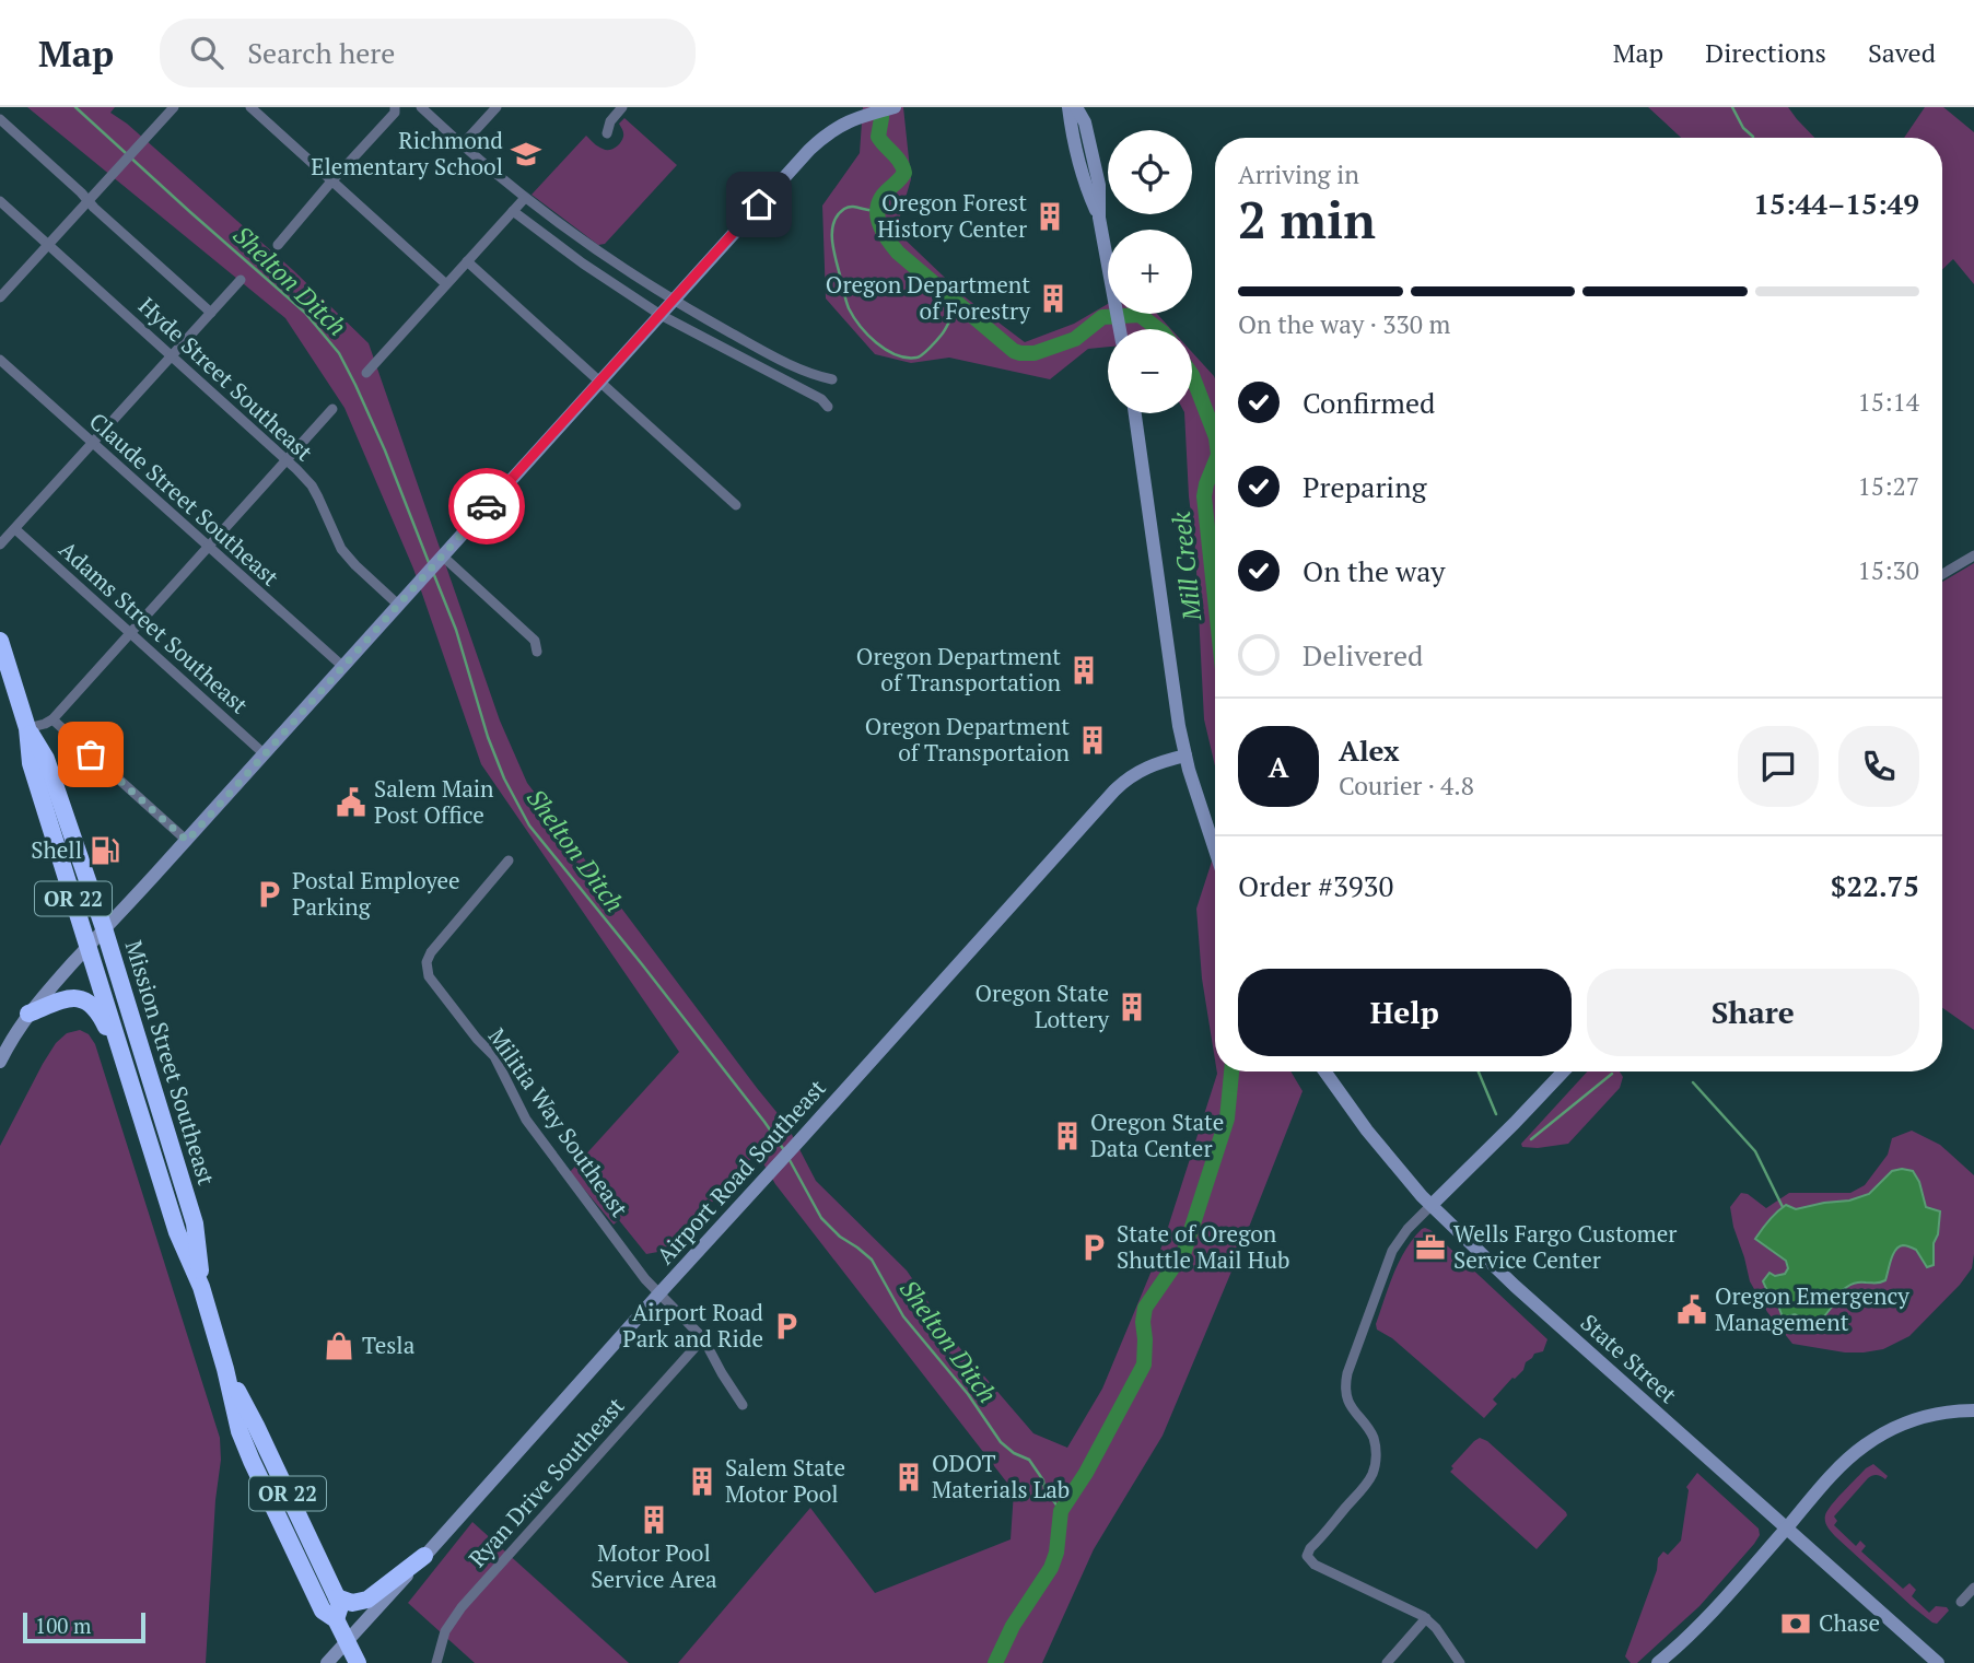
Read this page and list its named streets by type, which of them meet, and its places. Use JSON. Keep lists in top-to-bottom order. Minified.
{"streets":{"highway":["OR 22","Mission Street Southeast"],"main road":["Airport Road Southeast","State Street"],"street":["Hyde Street Southeast","Claude Street Southeast","Adams Street Southeast","Militia Way Southeast","Ryan Drive Southeast"]},"crossings":[["Mission Street Southeast","Airport Road Southeast"],["Militia Way Southeast","Airport Road Southeast"],["Militia Way Southeast","Ryan Drive Southeast"]],"water":["Shelton Ditch","Mill Creek"],"places":{"school or university":["Richmond Elementary School"],"building":["Oregon Forest History Center","Oregon Department of Forestry","Oregon Department of Transportation","Oregon Department of Transportaion","Oregon State Lottery","Oregon State Data Center","ODOT Materials Lab","Salem State Motor Pool","Motor Pool Service Area"],"public building":["Salem Main Post Office","Oregon Emergency Management"],"fuel station":["Shell"],"parking":["Postal Employee Parking","State of Oregon Shuttle Mail Hub","Airport Road Park and Ride"],"office":["Wells Fargo Customer Service Center"],"shop":["Tesla"],"bank":["Chase"]},"scale_bar":"100 m","page":{"header":"Map","search":"Search here","nav":["Map","Directions","Saved"],"map_buttons":["+","−"],"heading":["2 min","Arriving in","15:44–15:49"],"panel":["Alex","Courier · 4.8","Order #3930","$22.75"],"bar":"On the way · 330 m","list":[["Confirmed","15:14"],["Preparing","15:27"],["On the way","15:30"],"Delivered"],"round":"A","buttons":["Help","Share"],"scale":"100 m"}}
